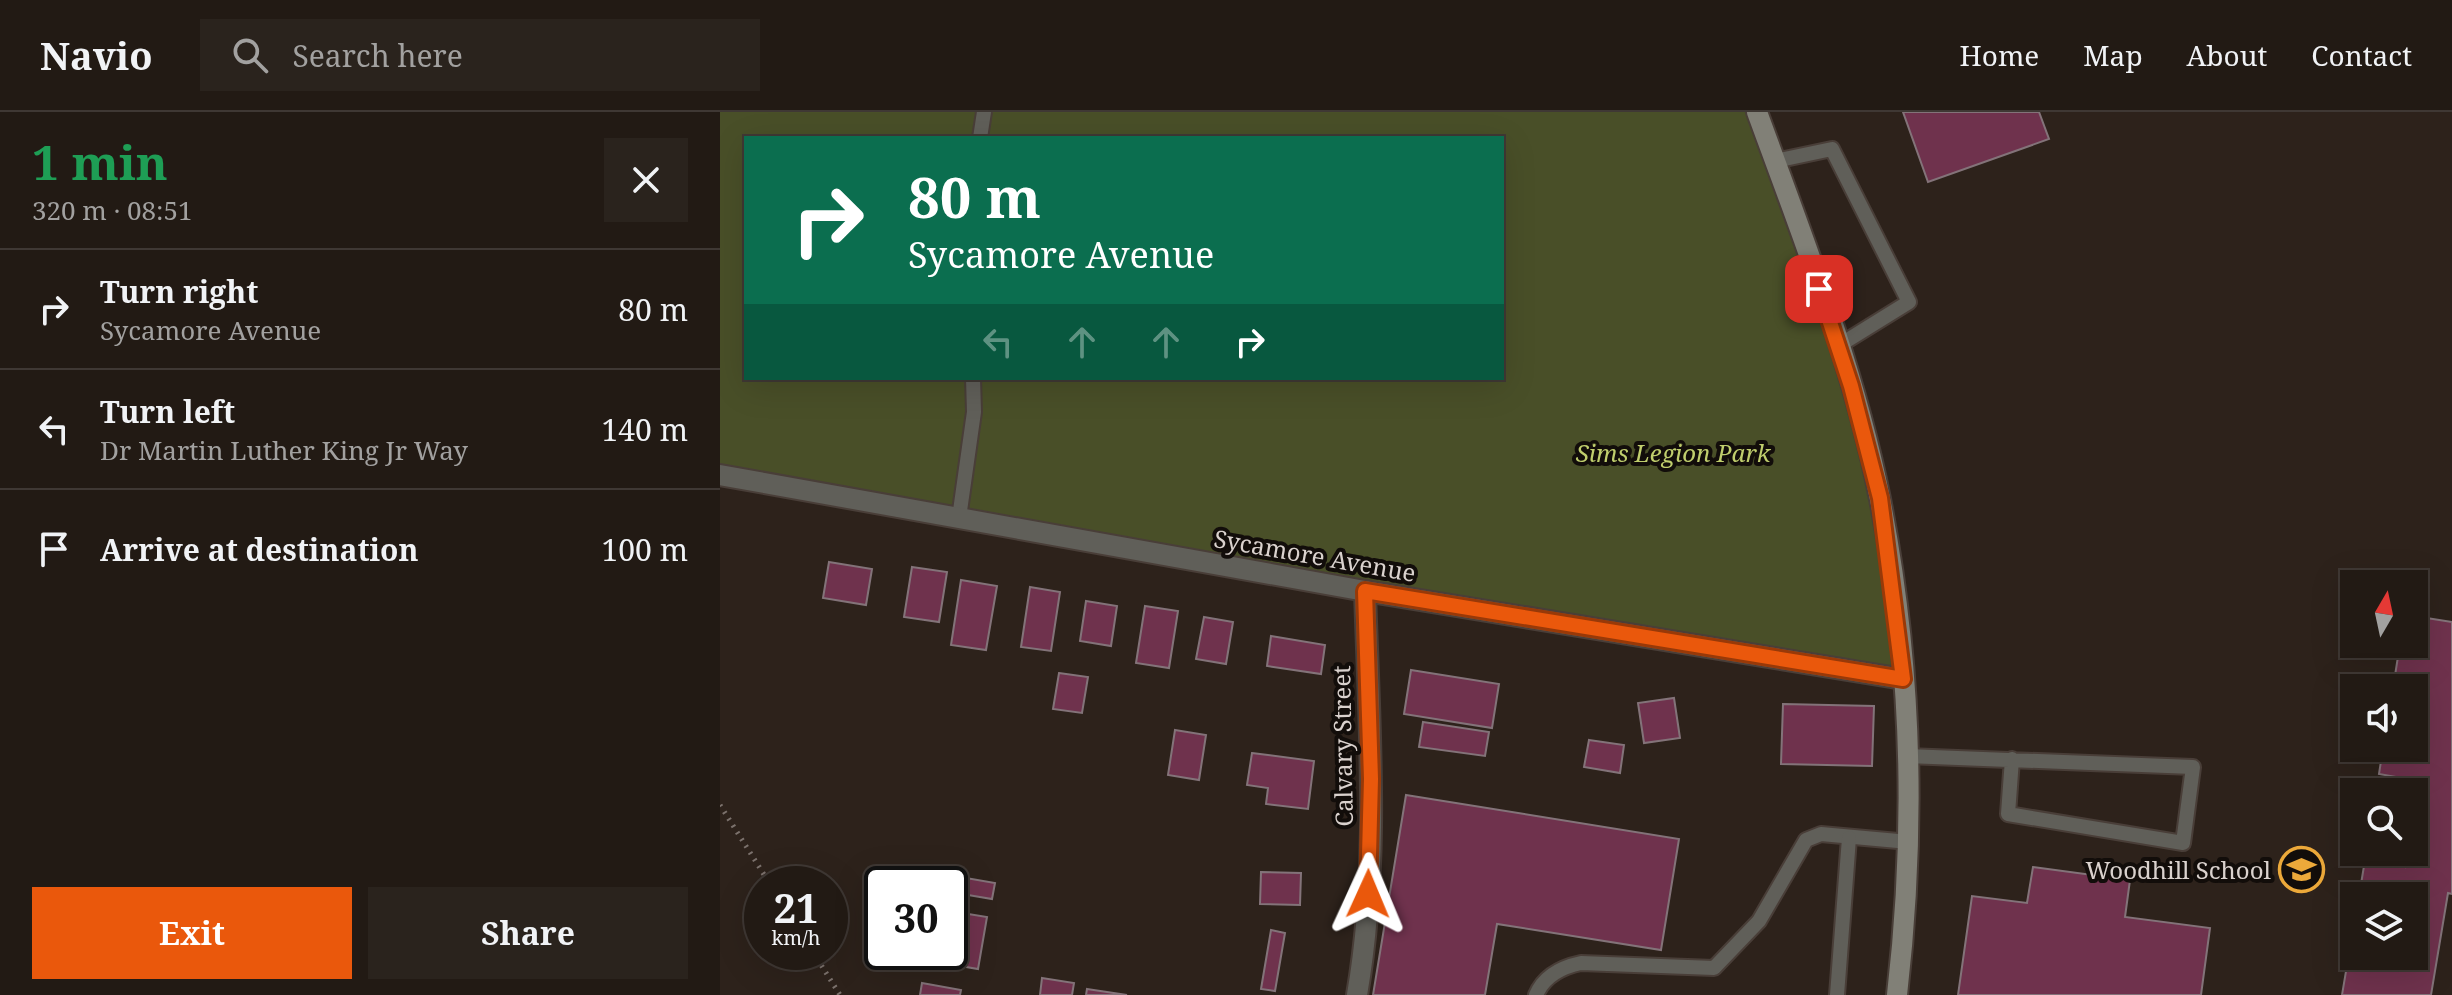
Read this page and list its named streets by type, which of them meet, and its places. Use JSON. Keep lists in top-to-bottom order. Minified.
{"streets":{"street":["Sycamore Avenue","Calvary Street"]},"crossings":[["Sycamore Avenue","Calvary Street"]],"parks":["Sims Legion Park"],"places":{"school or university":["Woodhill School"]},"north":"top","page":{"header":"Navio","search":"Search here","nav":["Home","Map","About","Contact"],"heading":["1 min","320 m · 08:51"],"turn":["80 m","Sycamore Avenue"],"list":[{"name":"Turn right","note":"Sycamore Avenue","value":"80 m"},{"name":"Turn left","note":"Dr Martin Luther King Jr Way","value":"140 m"},{"name":"Arrive at destination","value":"100 m"}],"speed":"21 km/h","limit":"30","buttons":["Exit","Share"]}}
